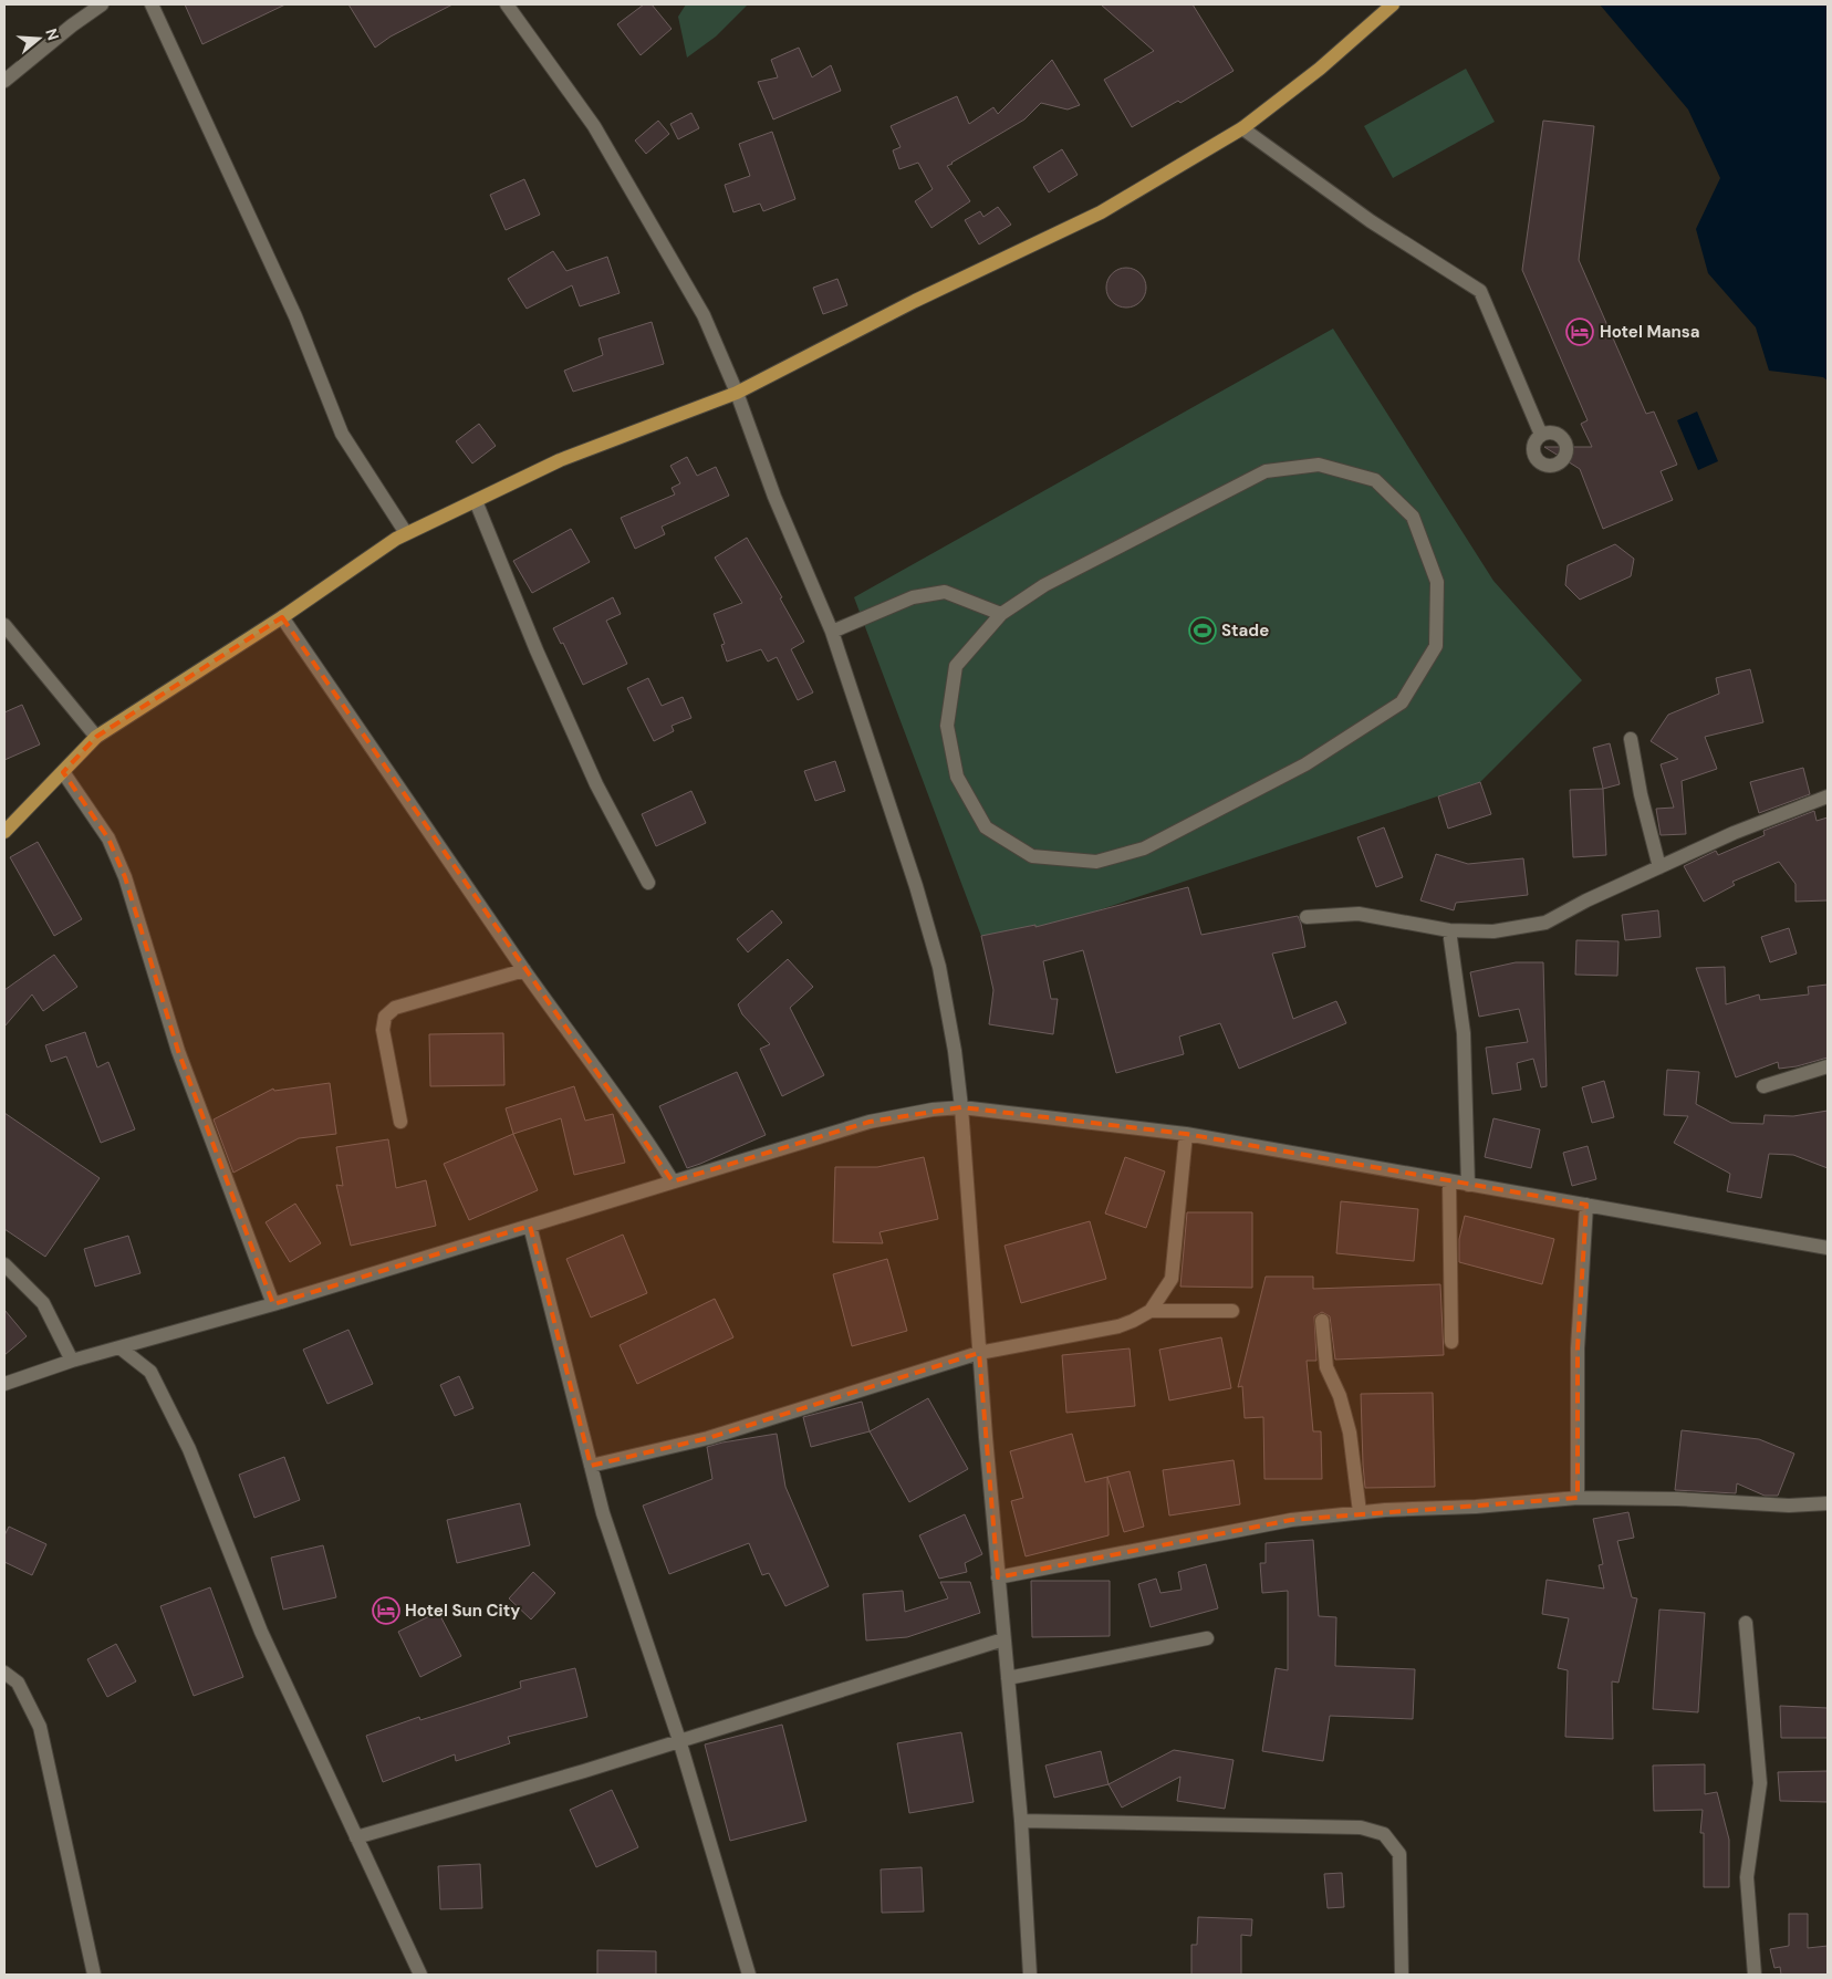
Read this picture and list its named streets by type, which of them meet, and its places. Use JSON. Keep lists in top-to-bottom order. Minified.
{"places":{"hotel":["Hotel Mansa","Hotel Sun City"],"sports":["Stade"]},"north":"right"}
